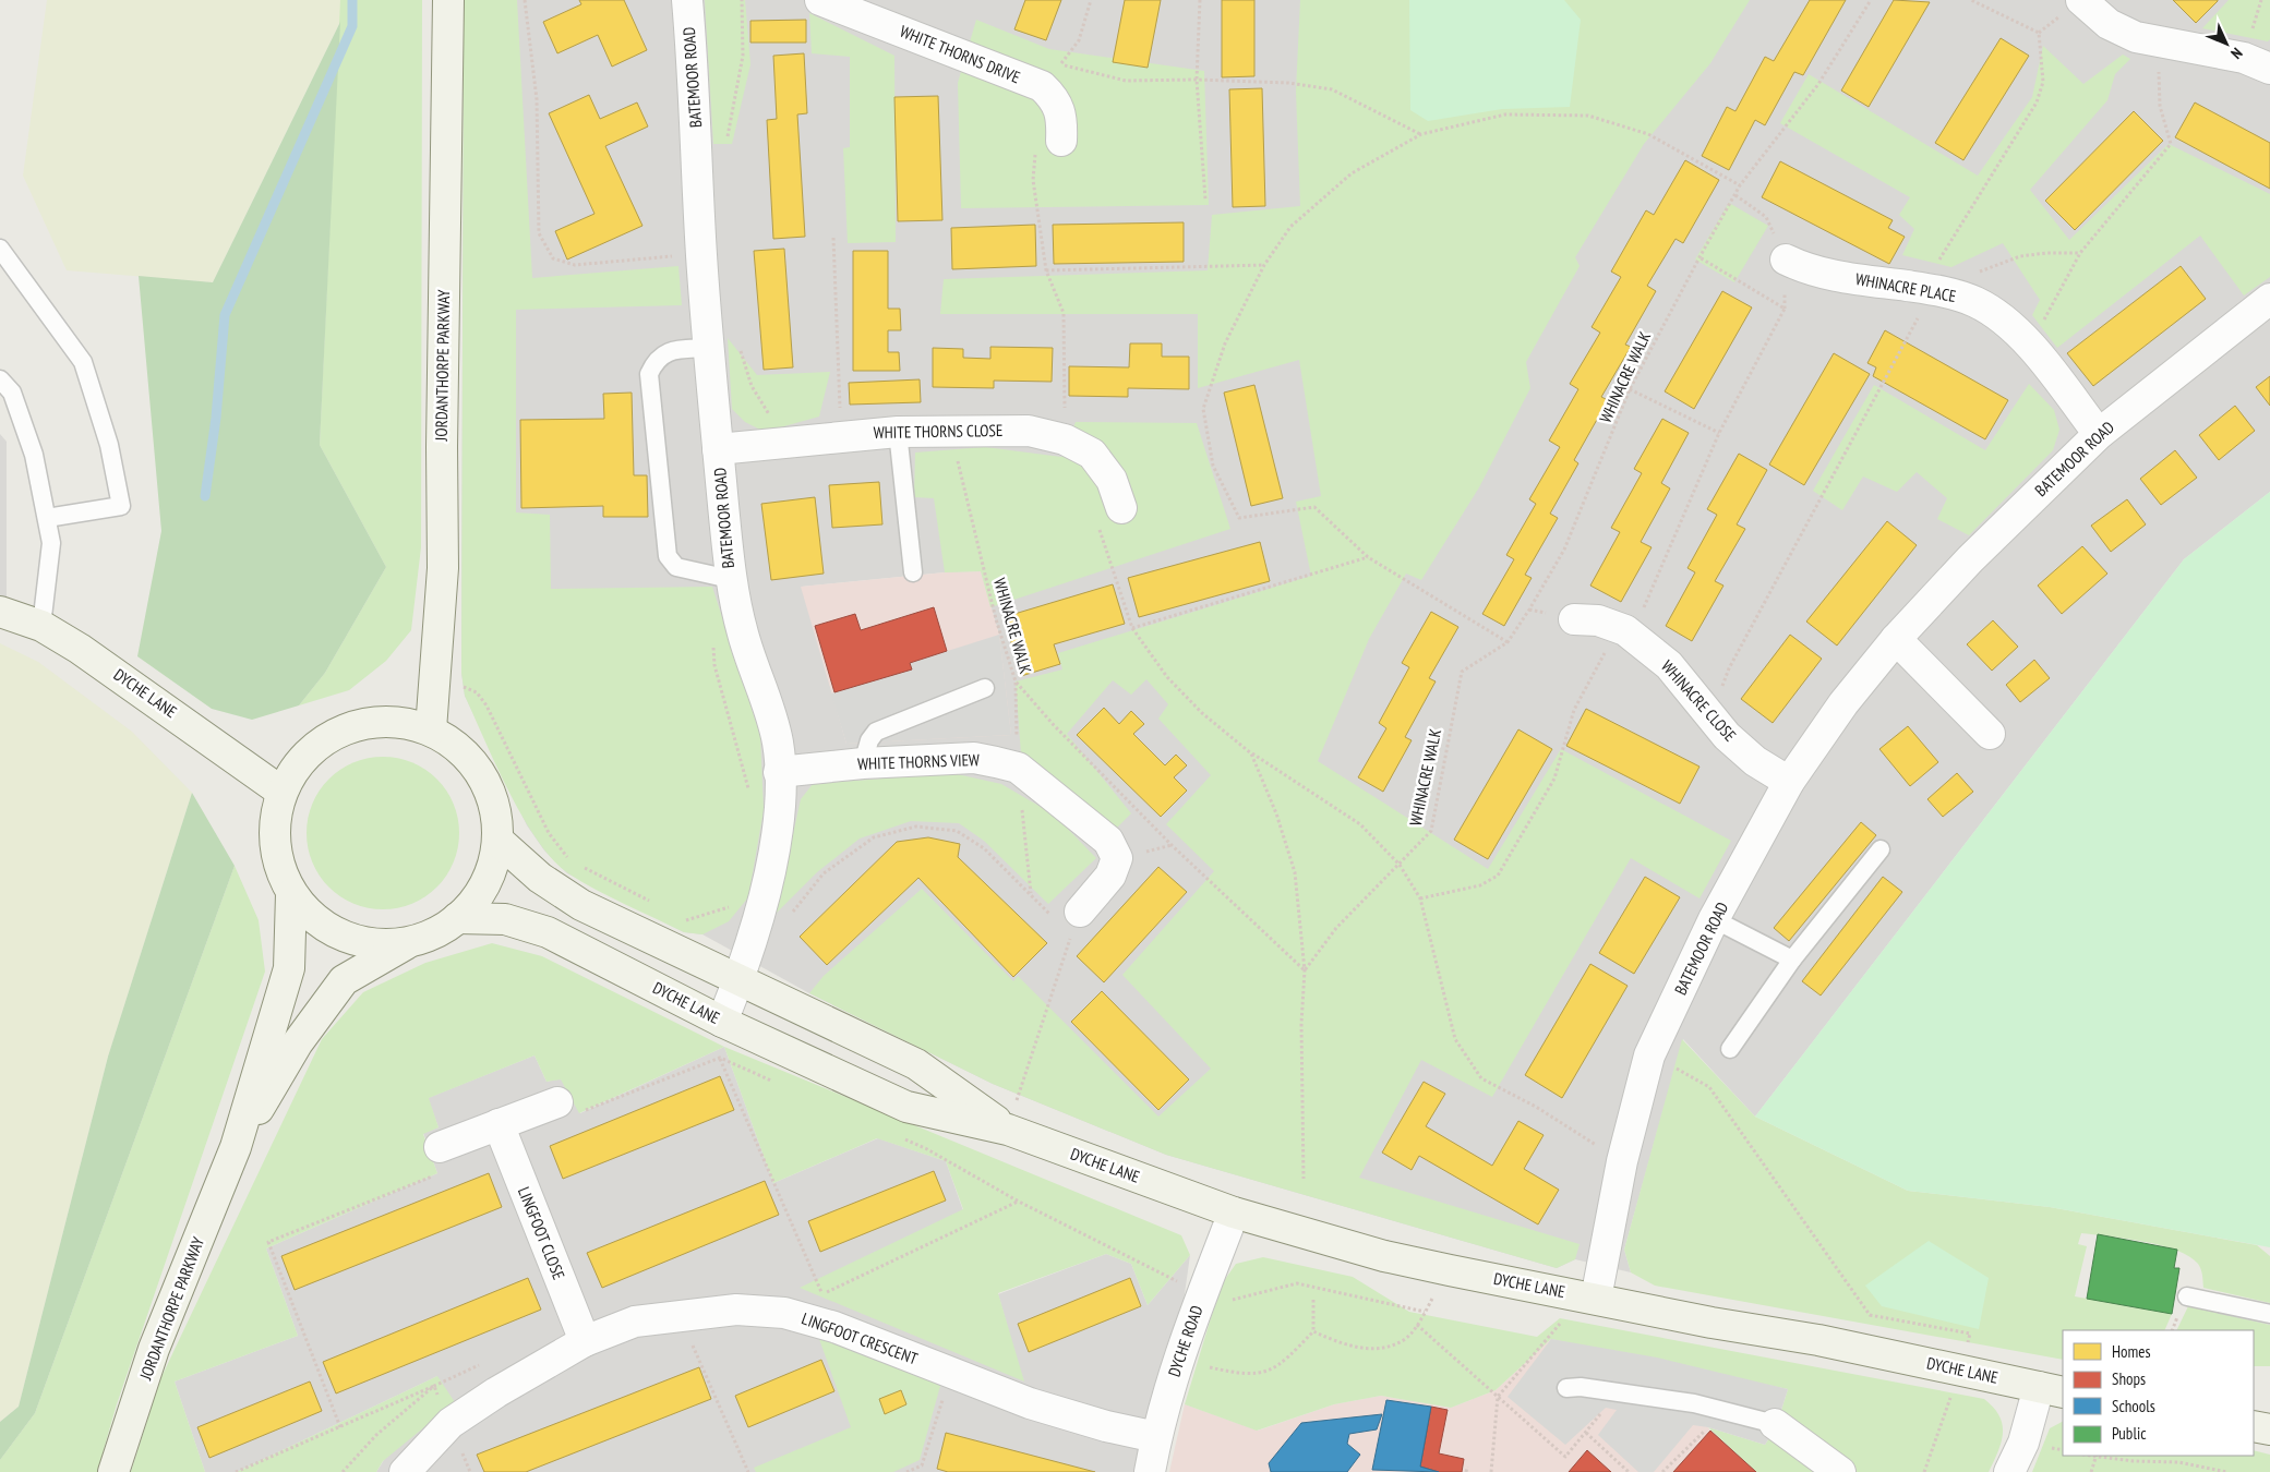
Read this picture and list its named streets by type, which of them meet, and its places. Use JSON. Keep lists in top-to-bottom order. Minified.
{"streets":{"main road":["JORDANTHORPE PARKWAY","DYCHE LANE"],"street":["WHITE THORNS DRIVE","BATEMOOR ROAD","WHINACRE PLACE","WHITE THORNS CLOSE","WHINACRE CLOSE","WHITE THORNS VIEW","LINGFOOT CLOSE","LINGFOOT CRESCENT","DYCHE ROAD"],"path":["WHINACRE WALK"]},"crossings":[["BATEMOOR ROAD","WHINACRE PLACE"],["BATEMOOR ROAD","WHITE THORNS CLOSE"],["BATEMOOR ROAD","DYCHE LANE"],["BATEMOOR ROAD","WHINACRE CLOSE"],["BATEMOOR ROAD","WHITE THORNS VIEW"],["WHINACRE WALK","WHITE THORNS CLOSE"],["DYCHE LANE","DYCHE ROAD"],["LINGFOOT CLOSE","LINGFOOT CRESCENT"],["LINGFOOT CRESCENT","DYCHE ROAD"]],"legend":["Homes","Shops","Schools","Public"],"north":"bottom right"}
